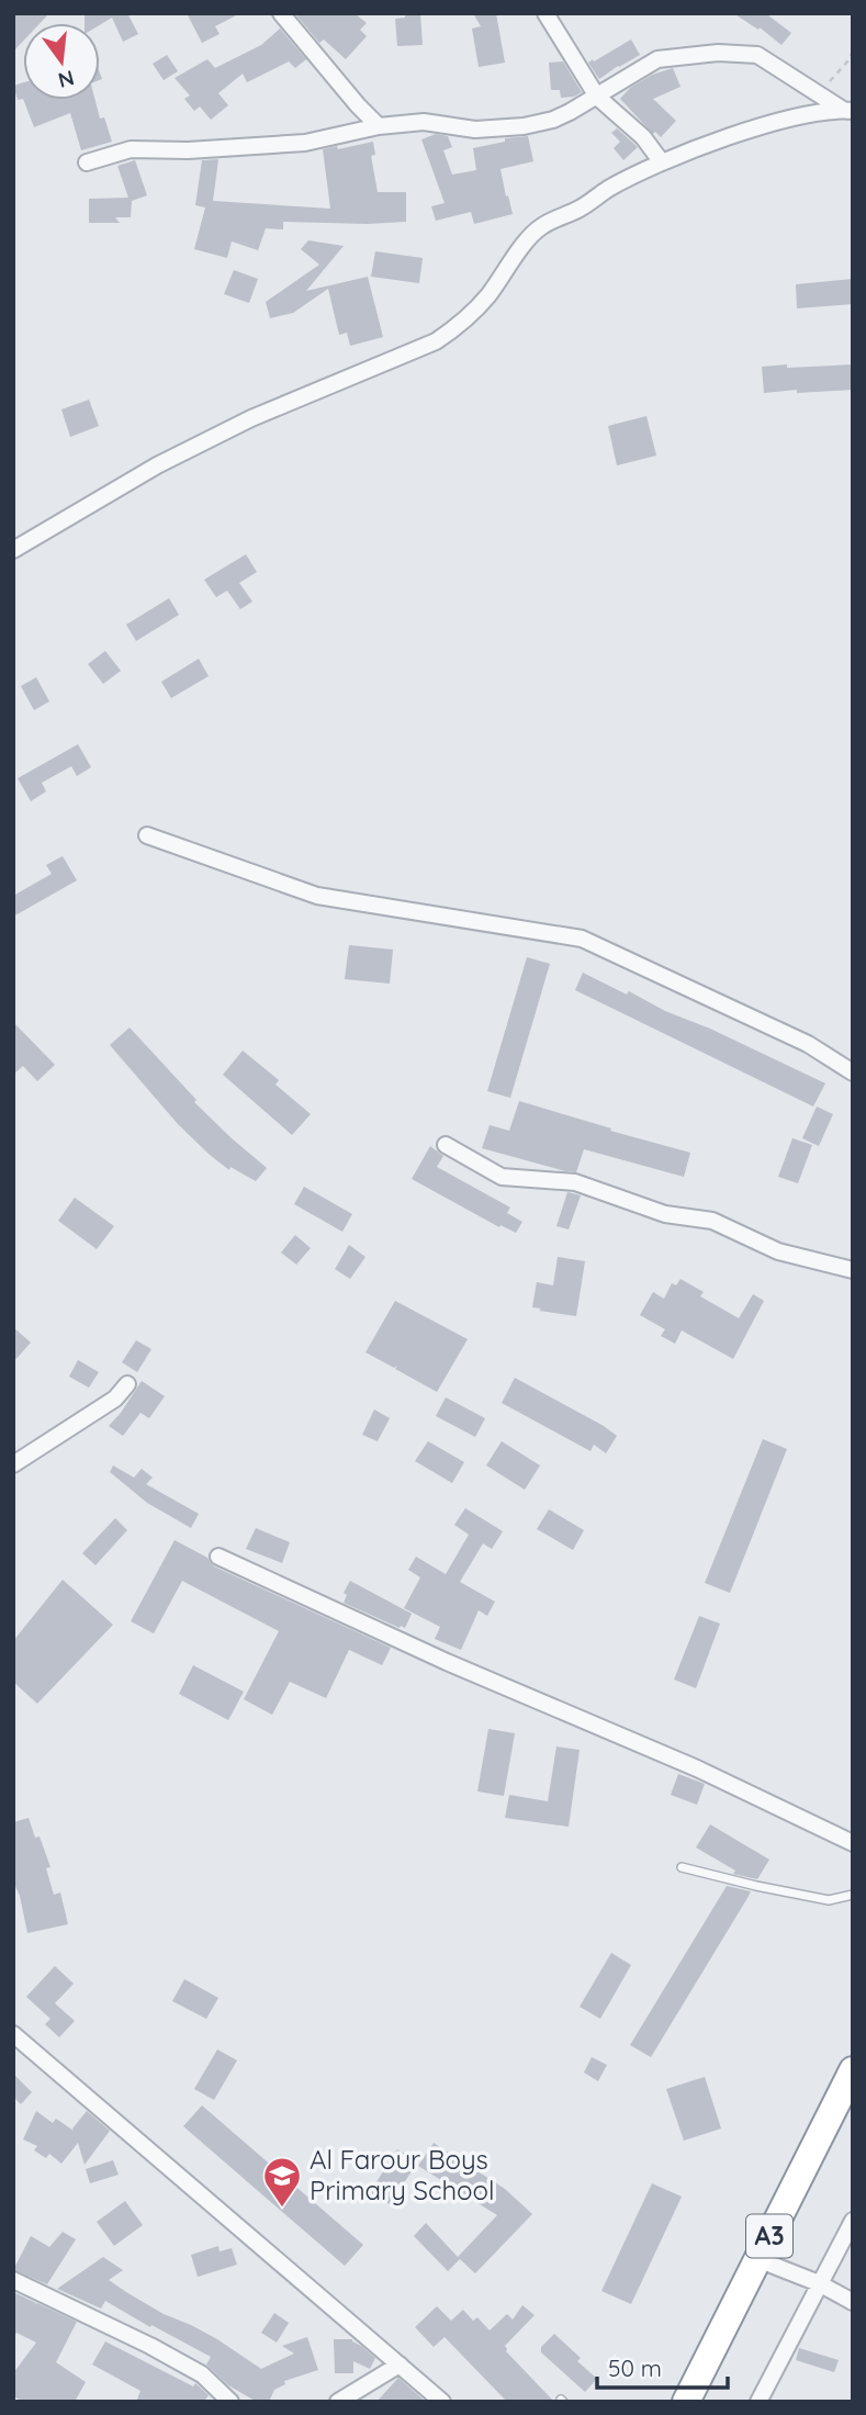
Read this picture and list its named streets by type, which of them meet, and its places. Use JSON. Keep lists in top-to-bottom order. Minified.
{"streets":{"highway":["A3"]},"places":{"school or university":["Al Farour Boys Primary School"]},"scale_bar":"50 m","north":"bottom"}
